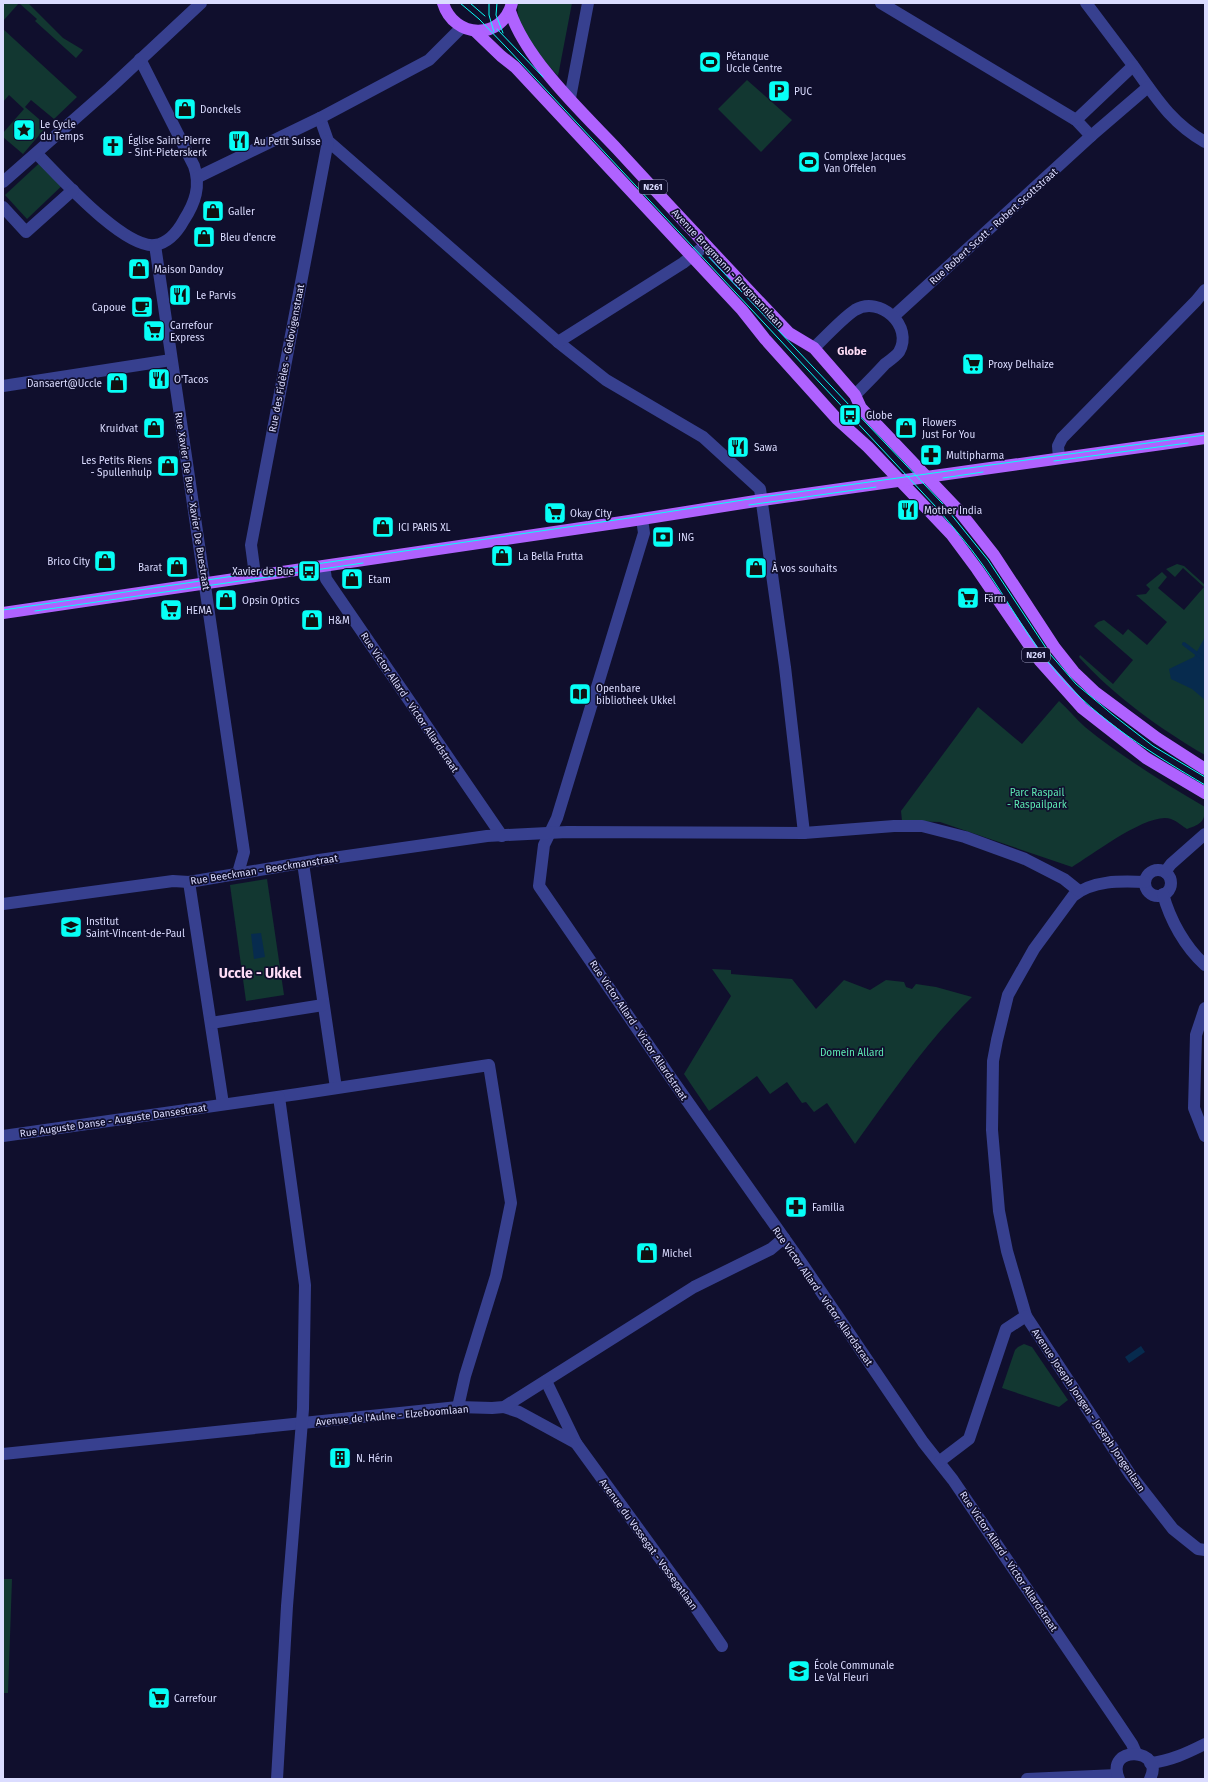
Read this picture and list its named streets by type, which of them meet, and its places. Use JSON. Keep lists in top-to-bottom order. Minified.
{"streets":{"main road":["N261","Avenue Brugmann - Brugmannlaan"],"street":["Rue Robert Scott - Robert Scottstraat","Rue des Fidèles - Gelovigenstraat","Rue Xavier De Bue - Xavier De Buestraat","Rue Victor Allard - Victor Allardstraat","Rue Beeckman - Beeckmanstraat","Rue Auguste Danse - Auguste Dansestraat","Avenue Joseph Jongen - Joseph Jongenlaan","Avenue de l'Aulne - Elzeboomlaan","Avenue du Vossegat - Vossegatlaan"]},"crossings":[["N261","Avenue Brugmann - Brugmannlaan"],["Rue Xavier De Bue - Xavier De Buestraat","Rue Beeckman - Beeckmanstraat"],["Rue Victor Allard - Victor Allardstraat","Rue Beeckman - Beeckmanstraat"],["Rue Victor Allard - Victor Allardstraat","Avenue de l'Aulne - Elzeboomlaan"],["Rue Beeckman - Beeckmanstraat","Avenue Joseph Jongen - Joseph Jongenlaan"],["Avenue de l'Aulne - Elzeboomlaan","Avenue du Vossegat - Vossegatlaan"]],"districts":["Globe","Uccle - Ukkel"],"parks":["Parc Raspail - Raspailpark","Domein Allard"],"places":{"sports":["Pétanque Uccle Centre","Complexe Jacques Van Offelen"],"parking":["PUC"],"shop":["Donckels","Galler","Bleu d'encre","Maison Dandoy","Dansaert@Uccle","Kruidvat","Flowers Just For You","Les Petits Riens - Spullenhulp","ICI PARIS XL","La Bella Frutta","Brico City","Barat","À vos souhaits","Etam","Opsin Optics","H&M","Michel"],"place":["Le Cycle du Temps"],"restaurant":["Au Petit Suisse","Le Parvis","O'Tacos","Sawa","Mother India"],"church":["Église Saint-Pierre - Sint-Pieterskerk"],"cafe":["Capoue"],"supermarket":["Carrefour Express","Proxy Delhaize","Okay City","Färm","HEMA","Carrefour"],"bus stop":["Globe","Xavier de Bue"],"pharmacy":["Multipharma","Familia"],"bank":["ING"],"library":["Openbare bibliotheek Ukkel"],"school or university":["Institut Saint-Vincent-de-Paul","École Communale Le Val Fleuri"],"building":["N. Hérin"]}}
